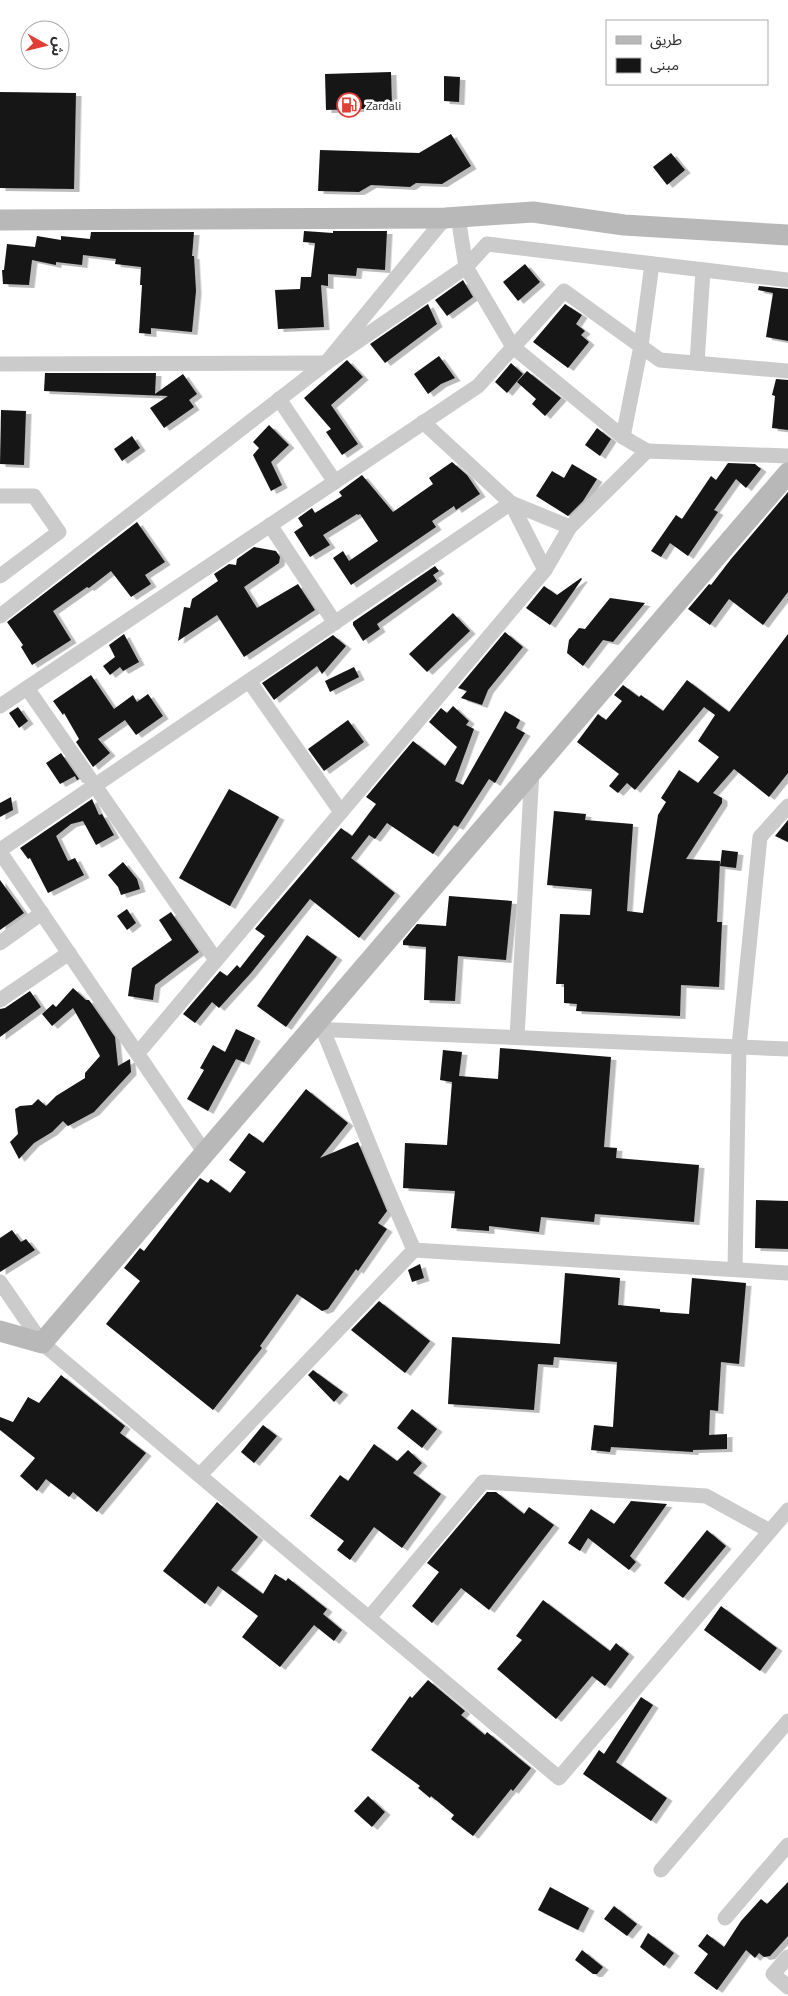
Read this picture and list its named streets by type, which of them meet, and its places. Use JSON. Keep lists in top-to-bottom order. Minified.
{"places":{"fuel station":["Zardali"]},"legend":["طريق","مبنى"],"north":"right"}
